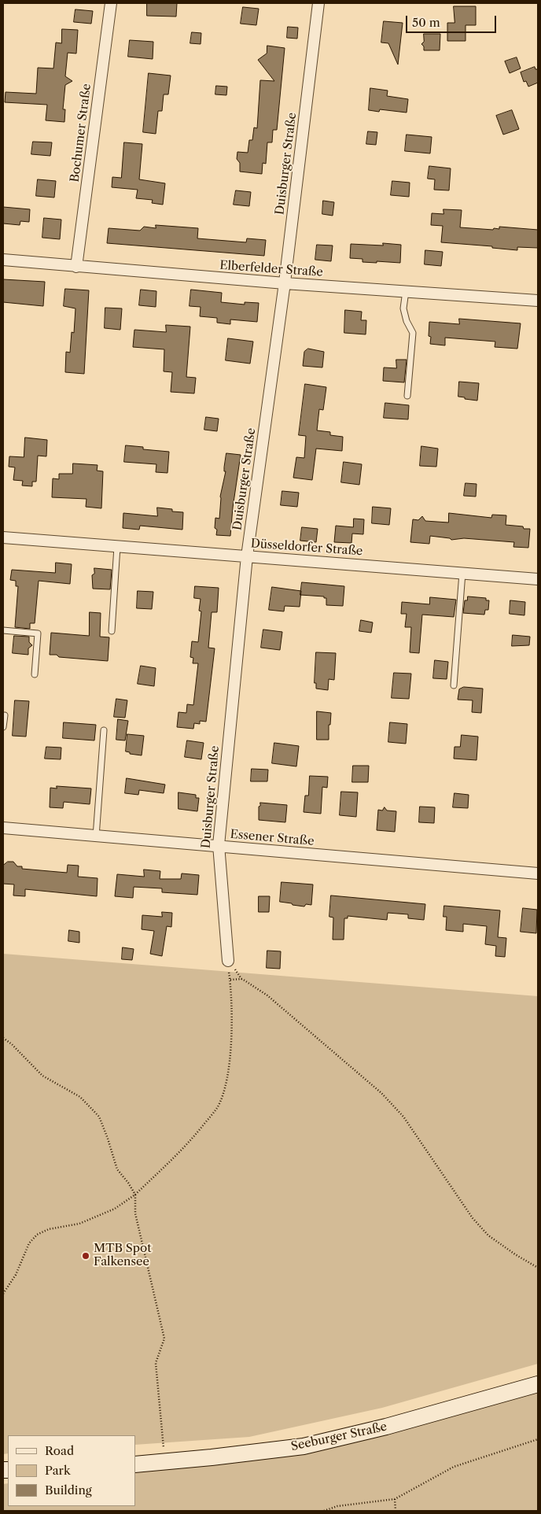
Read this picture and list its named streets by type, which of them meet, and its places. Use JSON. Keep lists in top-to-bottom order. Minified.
{"streets":{"main road":["Seeburger Straße"],"street":["Bochumer Straße","Duisburger Straße","Elberfelder Straße","Düsseldorfer Straße","Essener Straße"]},"crossings":[["Bochumer Straße","Elberfelder Straße"],["Duisburger Straße","Elberfelder Straße"],["Duisburger Straße","Düsseldorfer Straße"],["Duisburger Straße","Essener Straße"]],"places":["MTB Spot Falkensee"],"legend":["Road","Park","Building"],"scale_bar":"50 m"}
